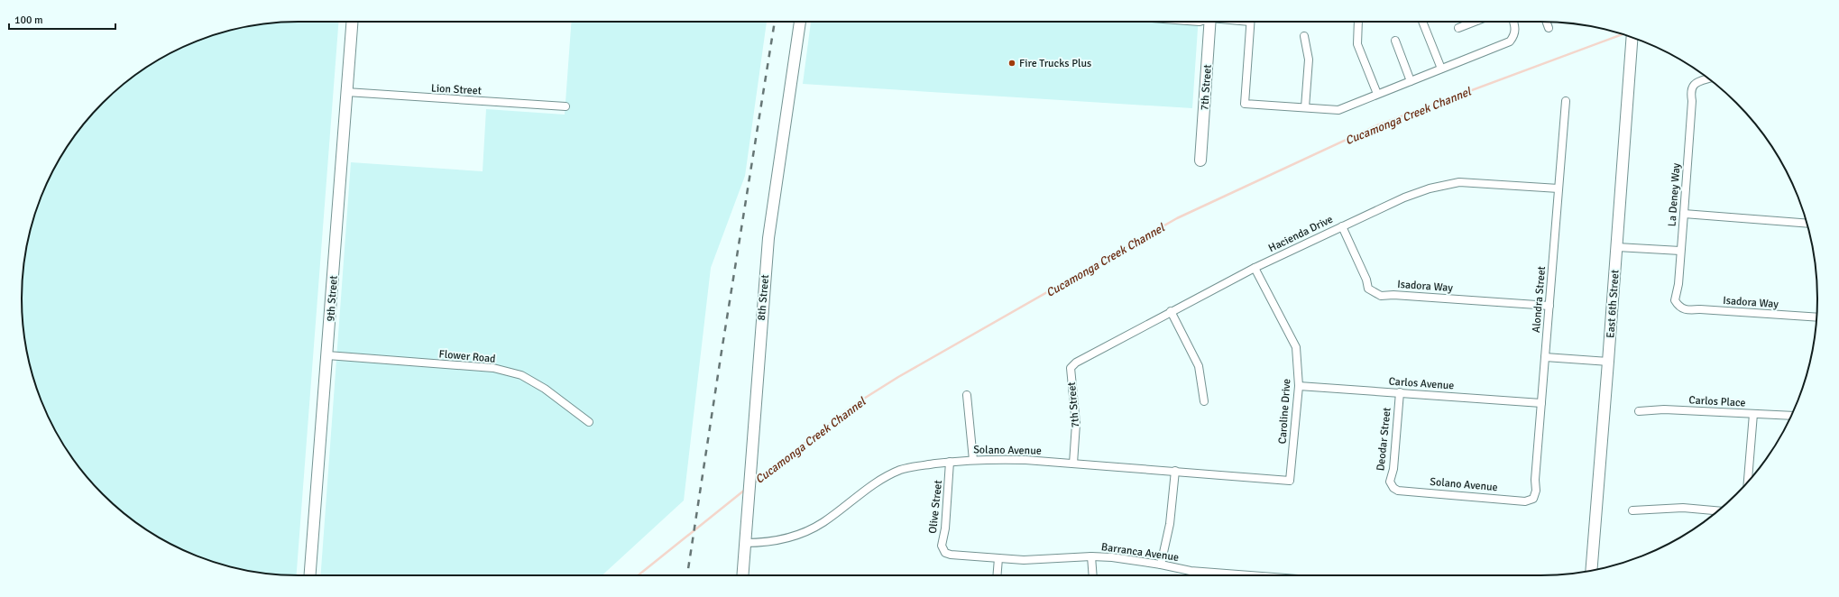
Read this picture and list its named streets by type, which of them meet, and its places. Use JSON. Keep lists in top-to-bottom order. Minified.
{"streets":{"street":["7th Street","Lion Street","La Deney Way","Hacienda Drive","Isadora Way","8th Street","9th Street","Alondra Street","East 6th Street","Flower Road","Carlos Avenue","Carlos Place","Caroline Drive","Deodar Street","Solano Avenue","Olive Street","Barranca Avenue"]},"crossings":[["7th Street","Hacienda Drive"],["7th Street","Solano Avenue"],["Lion Street","9th Street"],["La Deney Way","Isadora Way"],["Hacienda Drive","Isadora Way"],["Hacienda Drive","Alondra Street"],["Hacienda Drive","Caroline Drive"],["Isadora Way","Alondra Street"],["8th Street","Solano Avenue"],["9th Street","Flower Road"],["Alondra Street","Carlos Avenue"],["Alondra Street","Solano Avenue"],["Carlos Avenue","Caroline Drive"],["Carlos Avenue","Deodar Street"],["Caroline Drive","Solano Avenue"],["Deodar Street","Solano Avenue"],["Solano Avenue","Olive Street"],["Olive Street","Barranca Avenue"]],"water":["Cucamonga Creek Channel"],"places":["Fire Trucks Plus"],"scale_bar":"100 m"}
